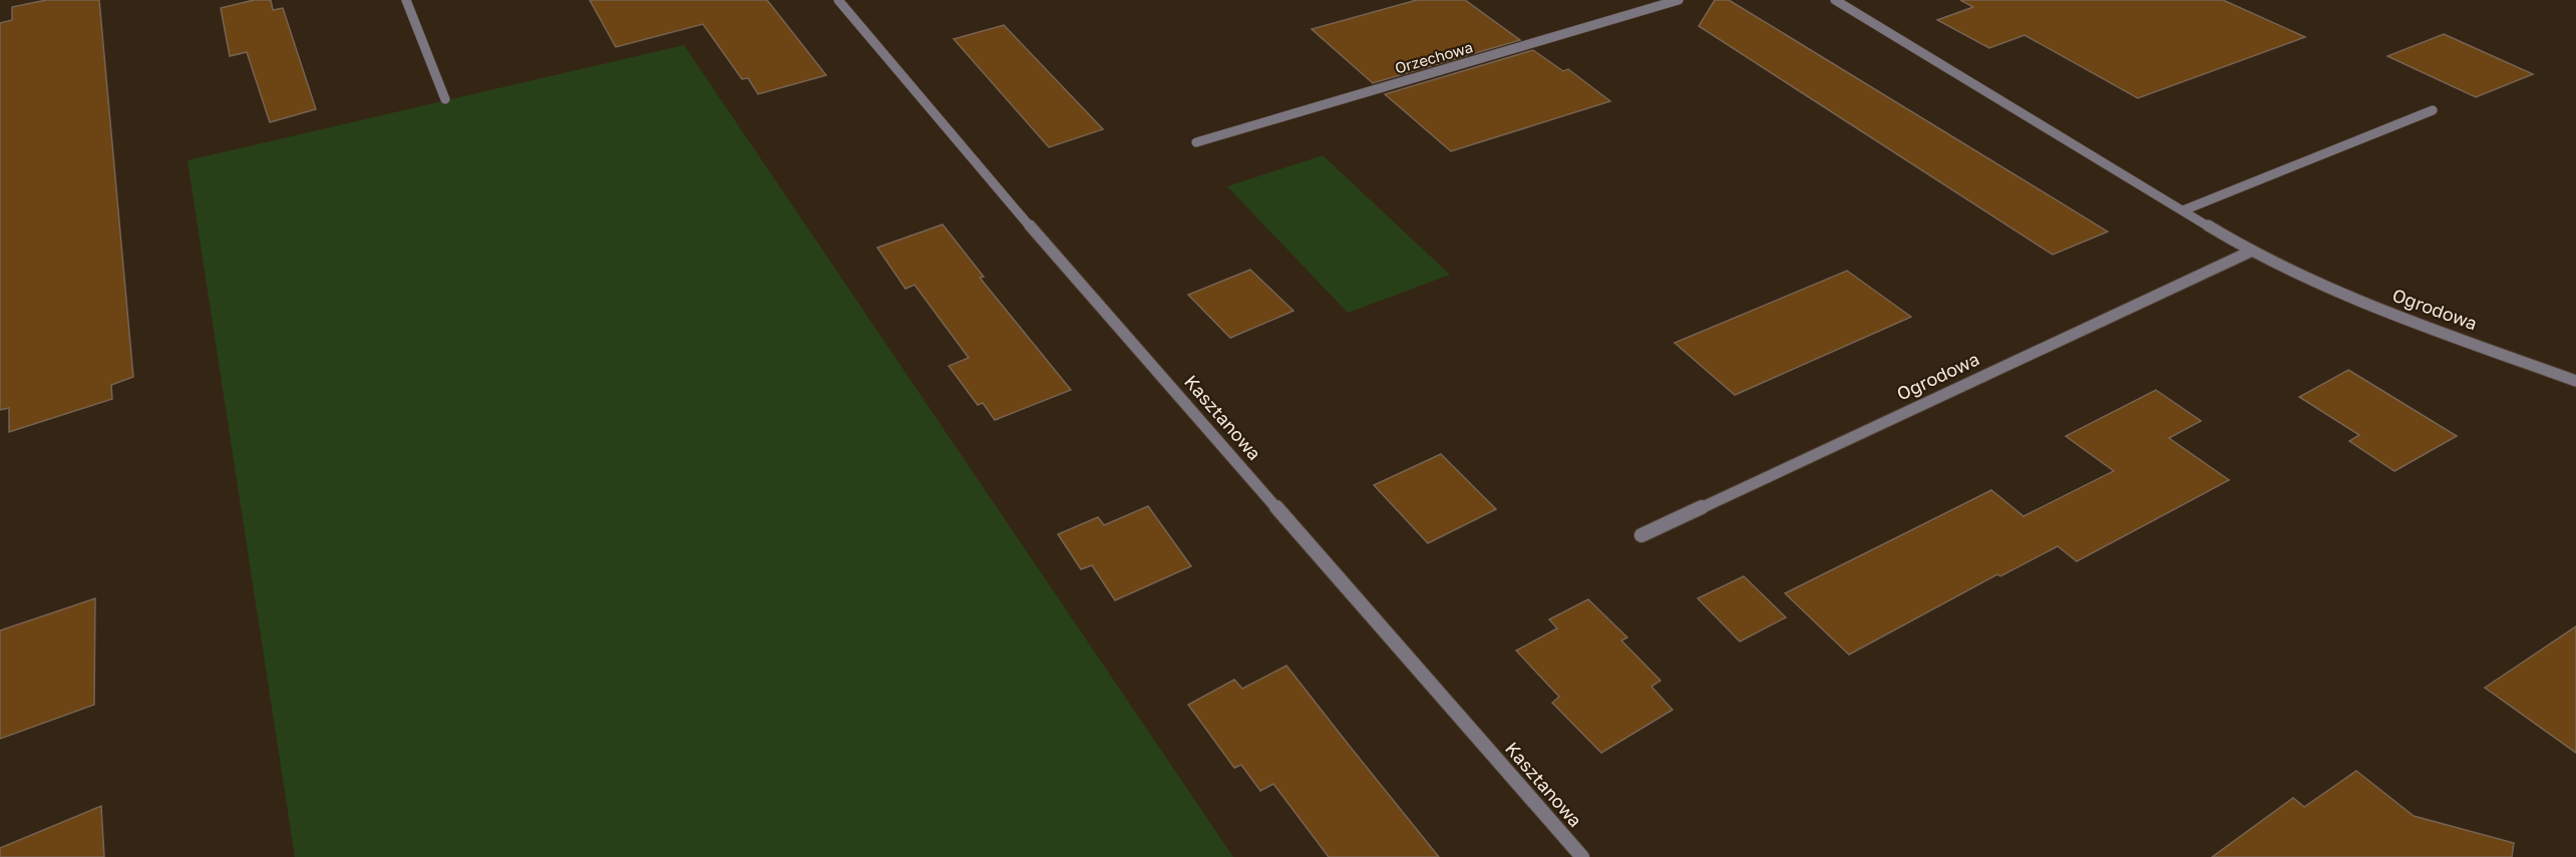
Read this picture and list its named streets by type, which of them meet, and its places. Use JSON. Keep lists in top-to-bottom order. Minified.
{"streets":{"street":["Orzechowa","Ogrodowa","Kasztanowa"]}}
